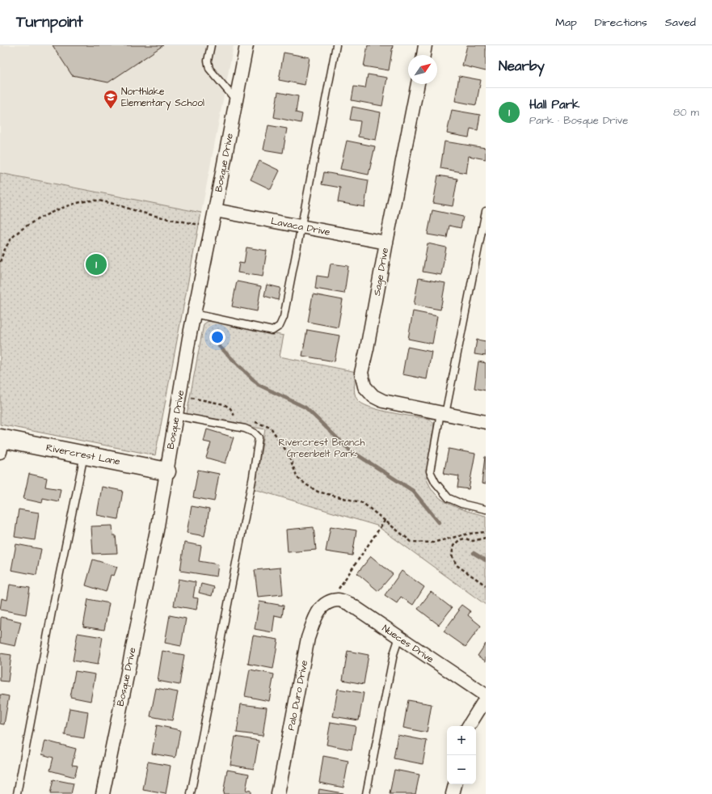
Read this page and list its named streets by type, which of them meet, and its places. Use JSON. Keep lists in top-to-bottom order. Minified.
{"streets":{"street":["Bosque Drive","Lavaca Drive","Sage Drive","Rivercrest Lane","Nueces Drive","Palo Duro Drive"]},"crossings":[["Bosque Drive","Lavaca Drive"],["Bosque Drive","Rivercrest Lane"],["Lavaca Drive","Sage Drive"],["Nueces Drive","Palo Duro Drive"]],"parks":["Rivercrest Branch Greenbelt Park"],"places":{"school or university":["Northlake Elementary School"]},"north":"top right","page":{"header":"Turnpoint","nav":["Map","Directions","Saved"],"heading":"Nearby","list":[{"mark":"1","name":"Hall Park","note":"Park · Bosque Drive","value":"80 m"}],"pins":"1","map_buttons":["+","−"]}}
